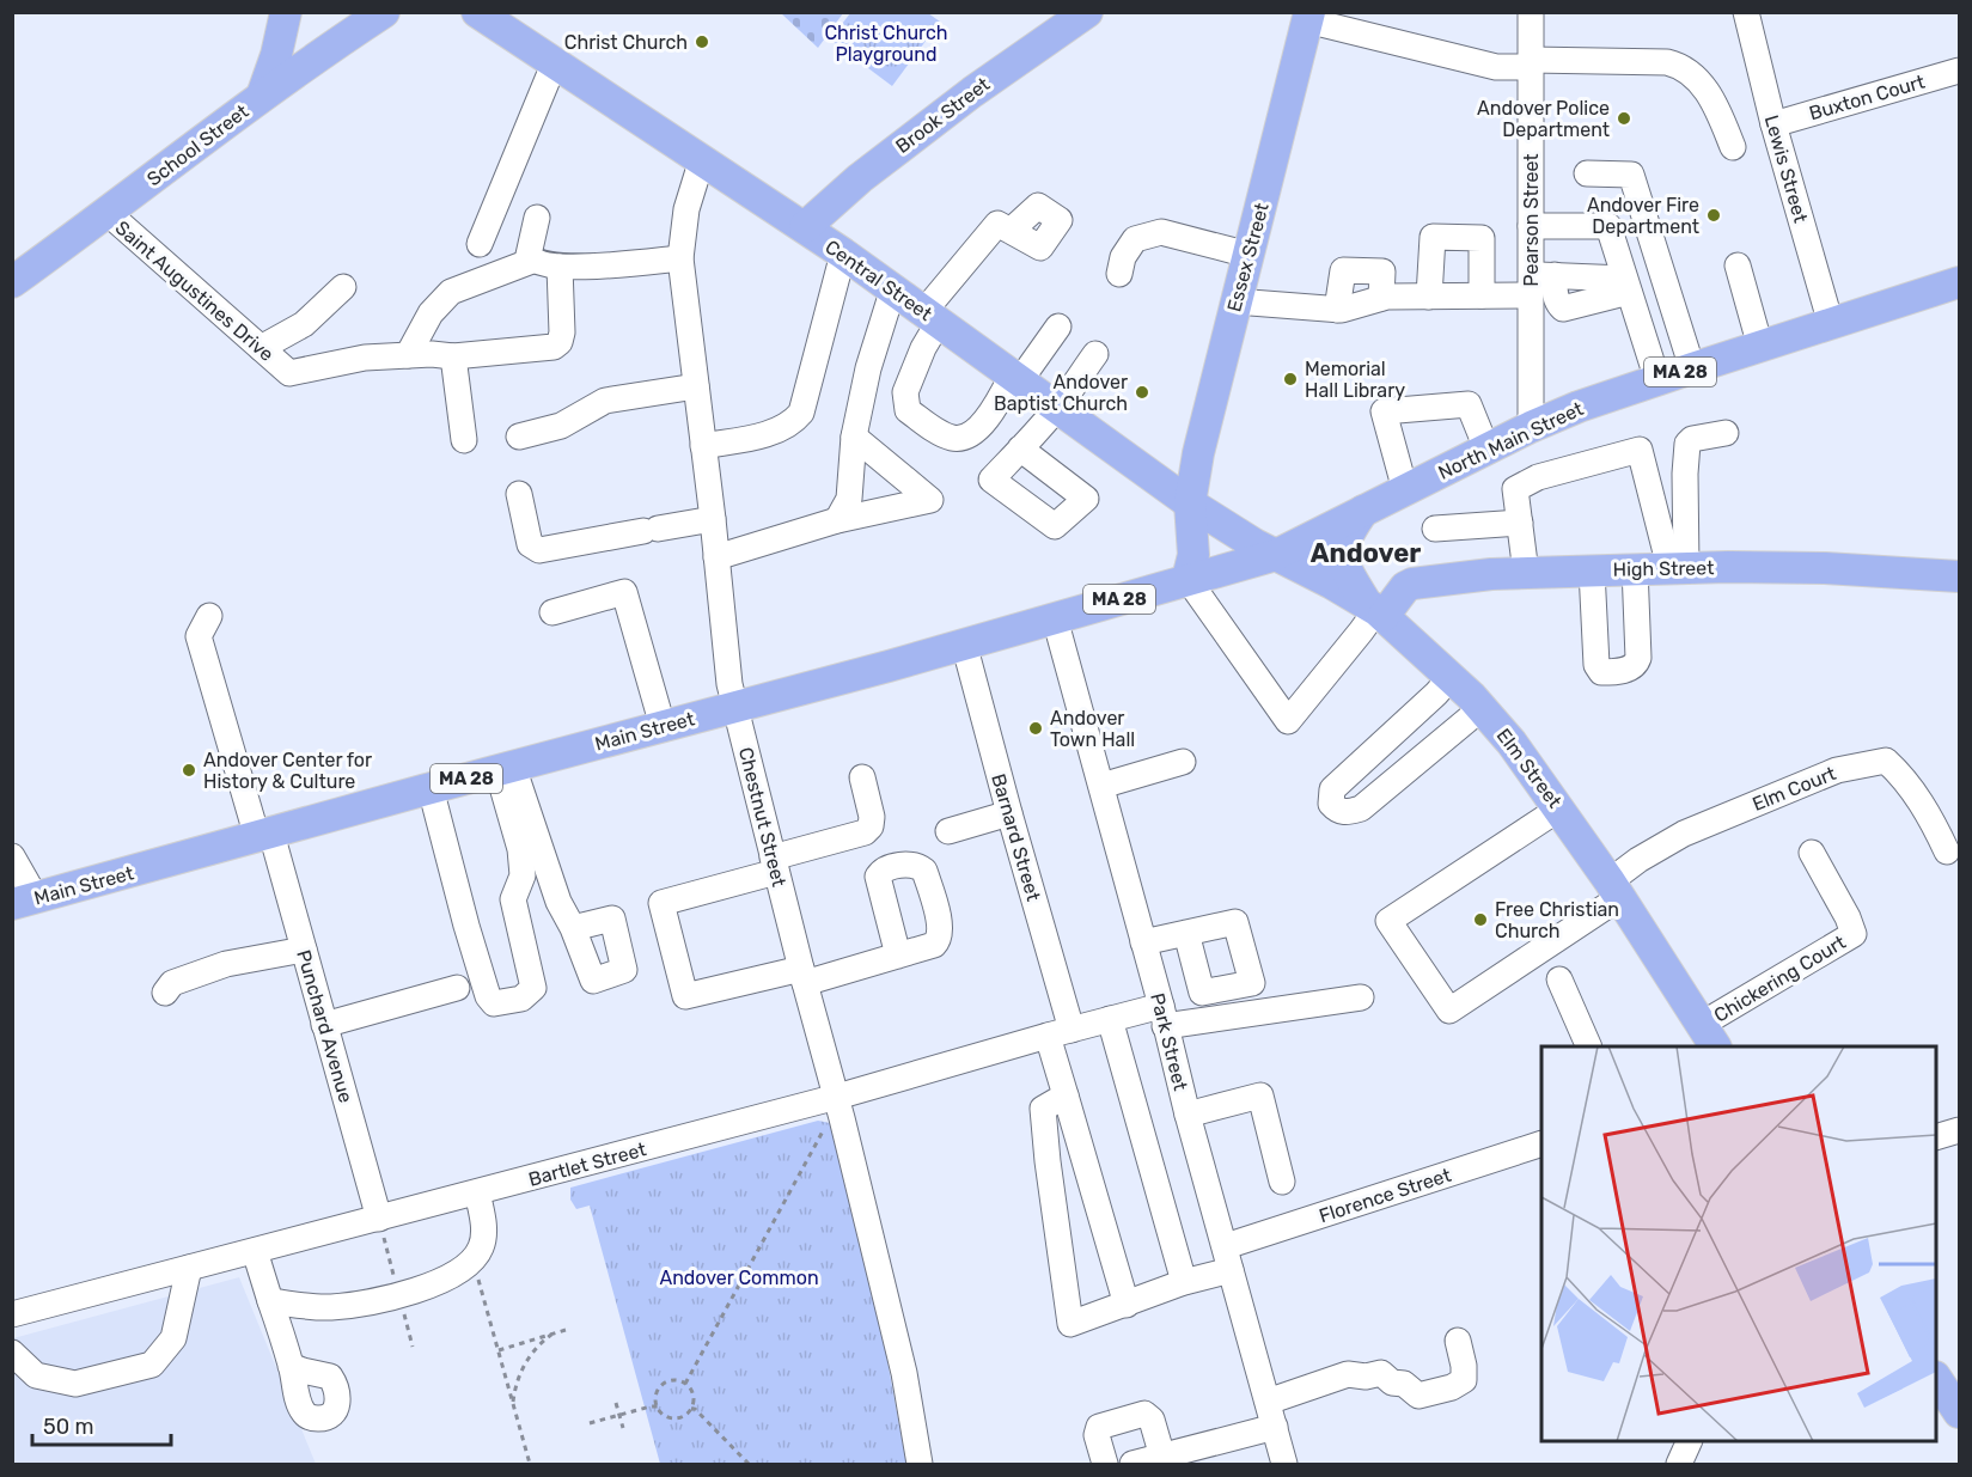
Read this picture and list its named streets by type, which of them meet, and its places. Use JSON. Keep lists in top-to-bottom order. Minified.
{"streets":{"main road":["Brook Street","School Street","Essex Street","Central Street","MA 28","North Main Street","High Street","Main Street","Elm Street"],"street":["Buxton Court","Lewis Street","Pearson Street","Saint Augustines Drive","Elm Court","Chestnut Street","Barnard Street","Chickering Court","Punchard Avenue","Park Street","Bartlet Street","Florence Street"]},"crossings":[["Buxton Court","Lewis Street"],["Brook Street","Central Street"],["School Street","Saint Augustines Drive"],["Lewis Street","North Main Street"],["Pearson Street","North Main Street"],["Essex Street","Central Street"],["Essex Street","Main Street"],["Central Street","North Main Street"],["Central Street","Main Street"],["Central Street","Elm Street"],["Central Street","Chestnut Street"],["North Main Street","Main Street"],["North Main Street","Elm Street"],["High Street","Elm Street"],["Main Street","Elm Street"],["Main Street","Chestnut Street"],["Main Street","Barnard Street"],["Main Street","Punchard Avenue"],["Main Street","Park Street"],["Elm Street","Elm Court"],["Elm Street","Chickering Court"],["Chestnut Street","Bartlet Street"],["Barnard Street","Bartlet Street"],["Barnard Street","Florence Street"],["Punchard Avenue","Bartlet Street"],["Park Street","Bartlet Street"],["Park Street","Florence Street"]],"districts":["Andover"],"parks":["Christ Church Playground","Andover Common"],"places":["Christ Church","Andover Police Department","Andover Fire Department","Memorial Hall Library","Andover Baptist Church","Andover Town Hall","Andover Center for History & Culture","Free Christian Church"],"scale_bar":"50 m"}
